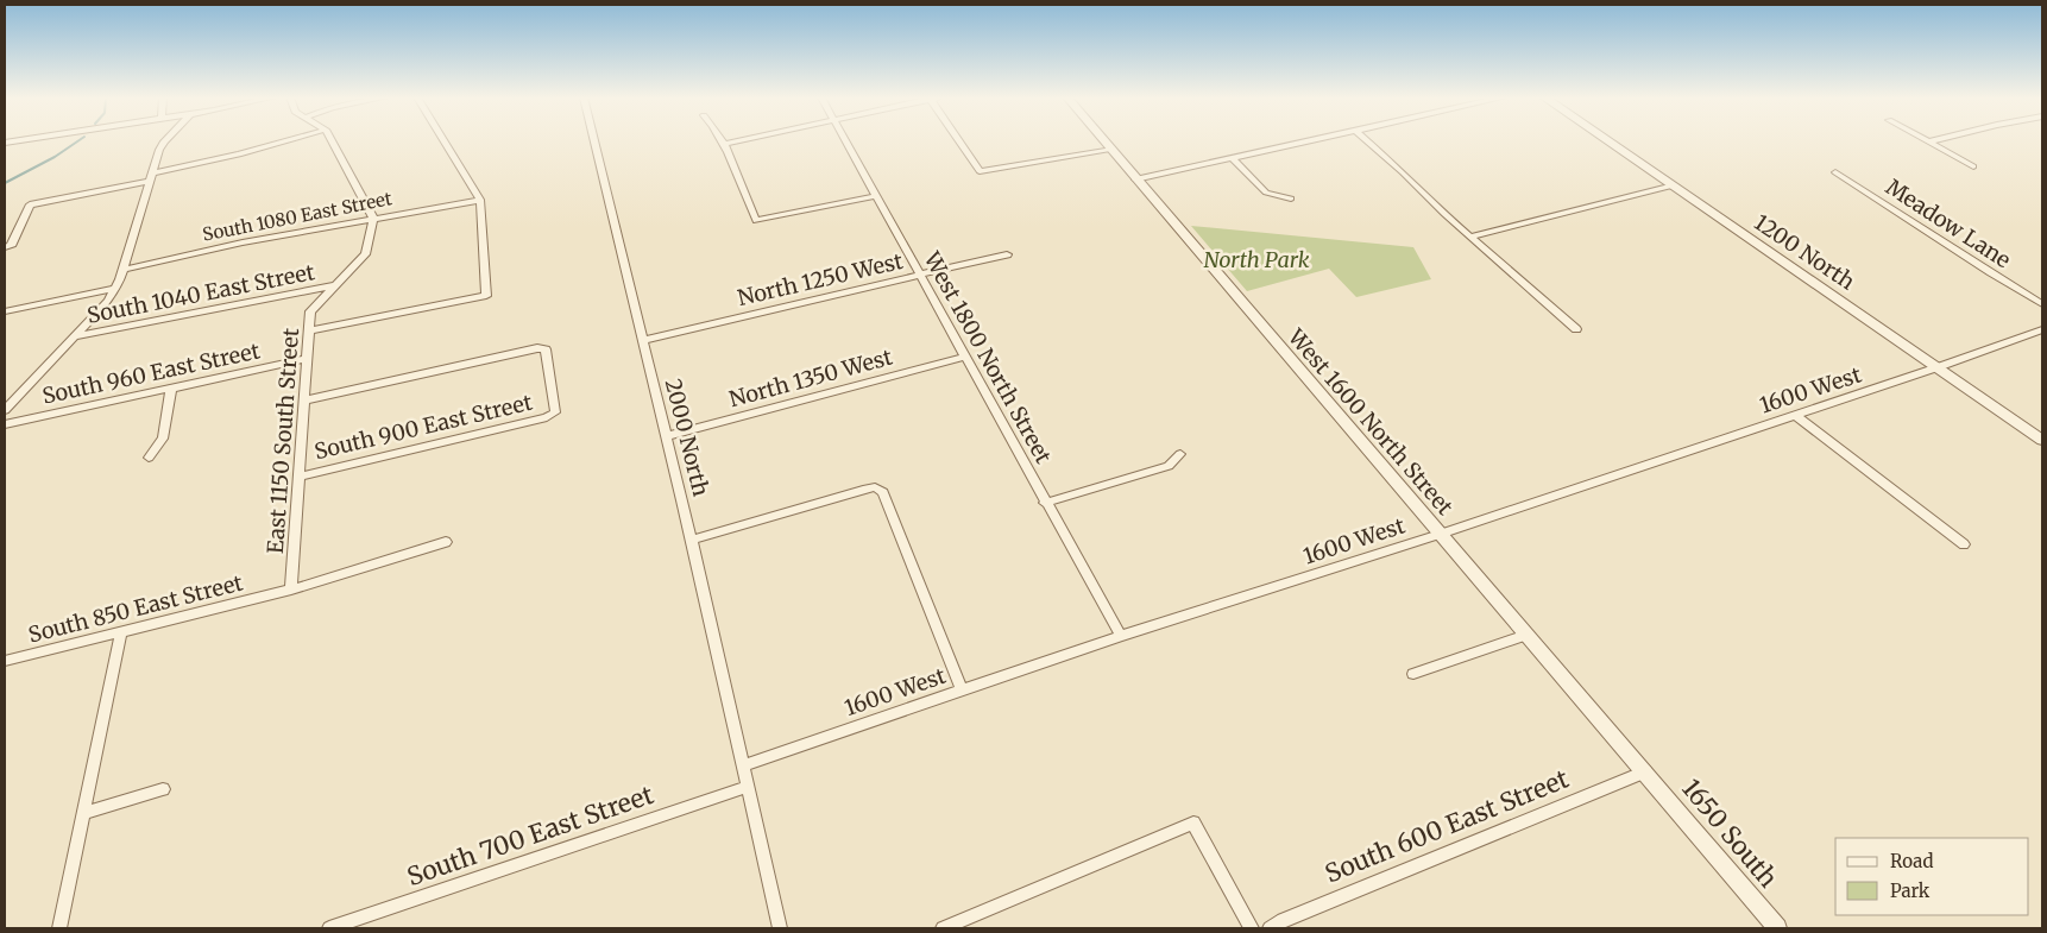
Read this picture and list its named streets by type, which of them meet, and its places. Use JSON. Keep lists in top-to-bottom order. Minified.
{"streets":{"street":["South 1080 East Street","Meadow Lane","1200 North","North 1250 West","South 1040 East Street","West 1800 North Street","South 960 East Street","North 1350 West","1600 West","West 1600 North Street","South 900 East Street","2000 North","East 1150 South Street","South 850 East Street","South 600 East Street","1650 South","South 700 East Street"]},"crossings":[["South 1080 East Street","East 1150 South Street"],["1200 North","1600 West"],["North 1250 West","West 1800 North Street"],["North 1250 West","2000 North"],["South 1040 East Street","East 1150 South Street"],["West 1800 North Street","North 1350 West"],["West 1800 North Street","1600 West"],["South 960 East Street","East 1150 South Street"],["North 1350 West","2000 North"],["1600 West","West 1600 North Street"],["1600 West","2000 North"],["West 1600 North Street","South 600 East Street"],["West 1600 North Street","1650 South"],["South 900 East Street","East 1150 South Street"],["2000 North","South 700 East Street"],["East 1150 South Street","South 850 East Street"],["South 600 East Street","1650 South"]],"parks":["North Park"],"legend":["Road","Park"]}
